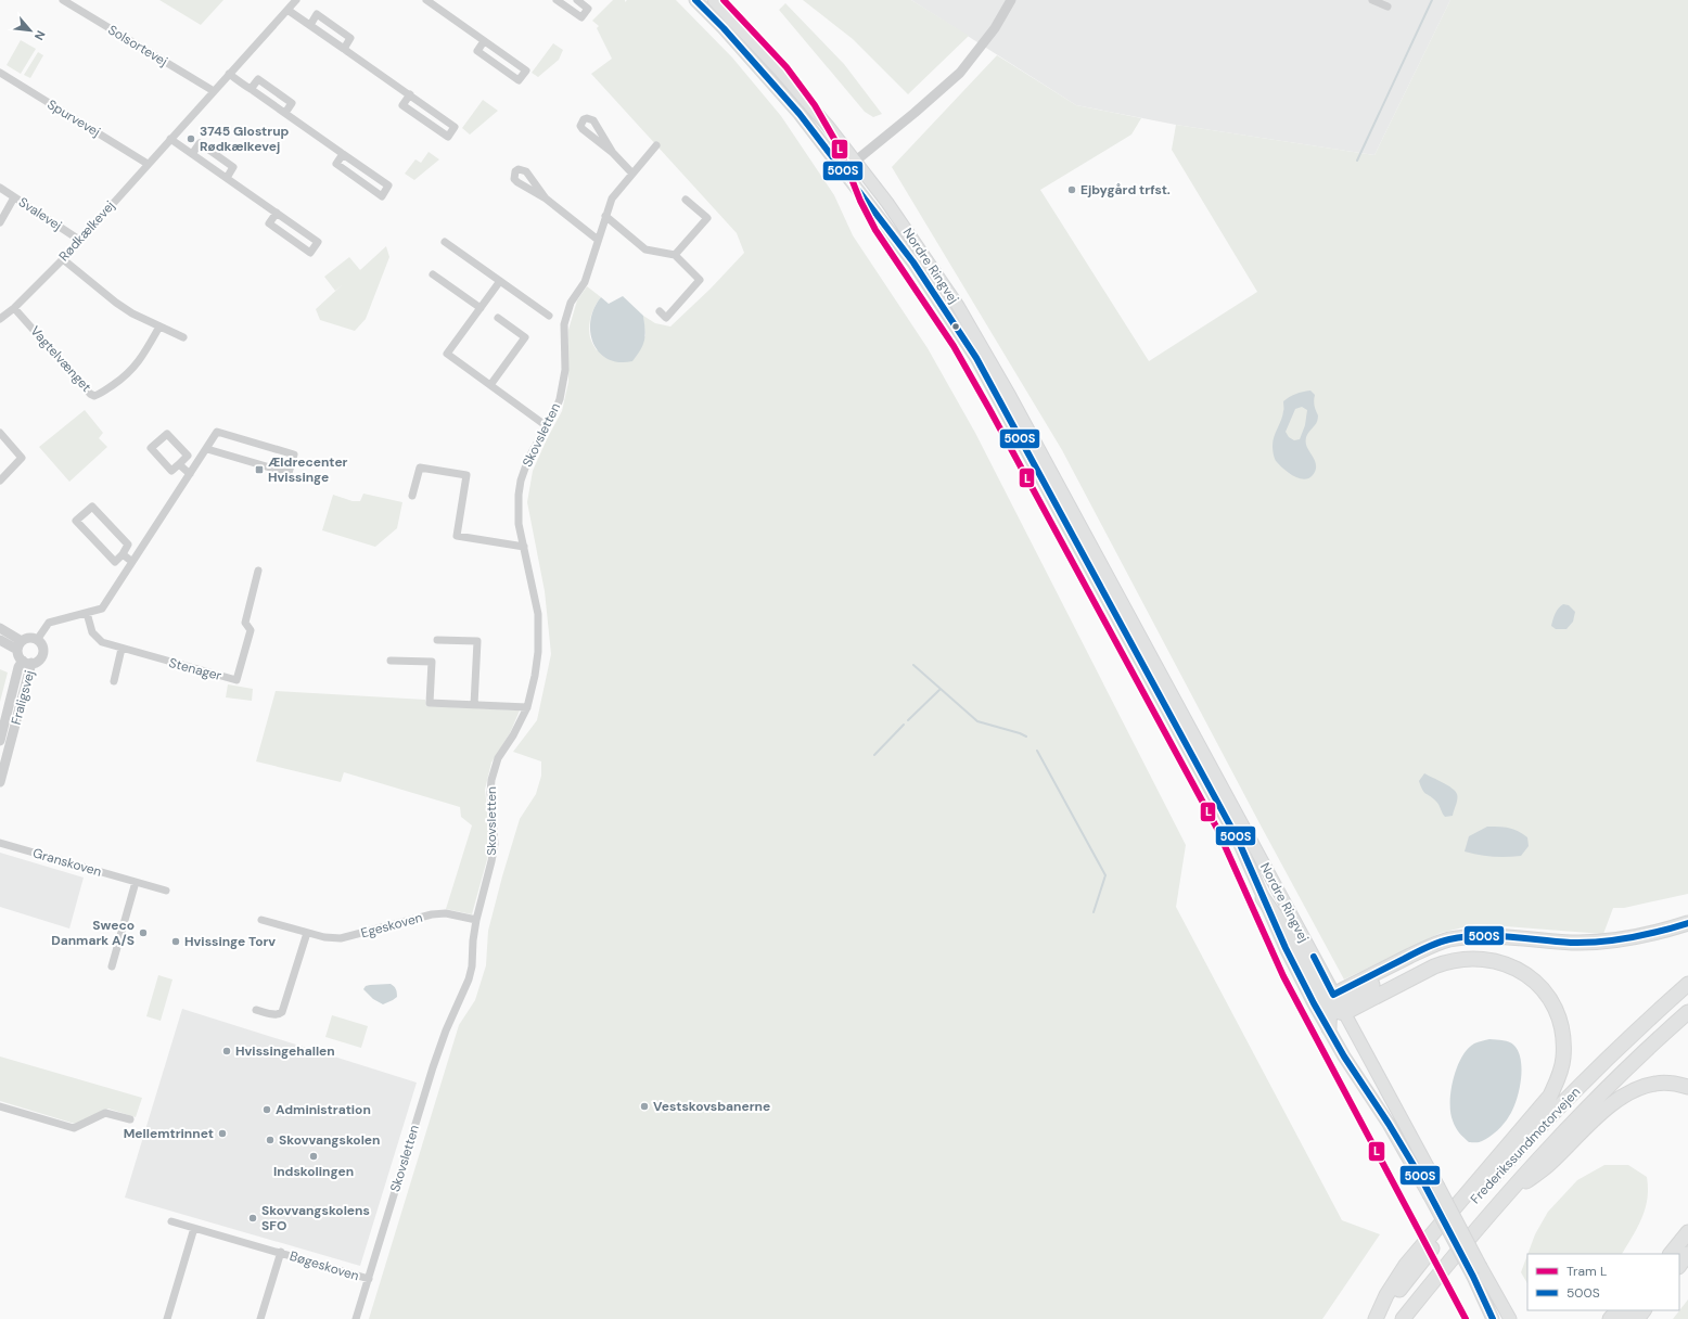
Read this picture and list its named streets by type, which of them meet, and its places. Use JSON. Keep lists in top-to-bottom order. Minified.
{"streets":{"highway":["Frederikssundmotorvejen"],"main road":["Nordre Ringvej"],"street":["Solsortevej","Spurvevej","Svalevej","Rødkælkevej","Vagtelvænget","Skovsletten","Stenager","Fraligsvej","Granskoven","Egeskoven","Bøgeskoven"]},"crossings":[["Solsortevej","Rødkælkevej"],["Spurvevej","Rødkælkevej"],["Svalevej","Rødkælkevej"],["Rødkælkevej","Vagtelvænget"],["Skovsletten","Egeskoven"],["Skovsletten","Bøgeskoven"]],"places":{"other":["3745 Glostrup Rødkælkevej","Ejbygård trfst.","Sweco Danmark A/S","Hvissinge Torv","Hvissingehallen","Vestskovsbanerne","Administration","Mellemtrinnet","Skovvangskolen","Indskolingen","Skovvangskolens SFO"],"transit":["Ældrecenter Hvissinge"]},"lines":["tram line L","transit line 500S"],"legend":["Tram L","500S"],"north":"bottom right"}
